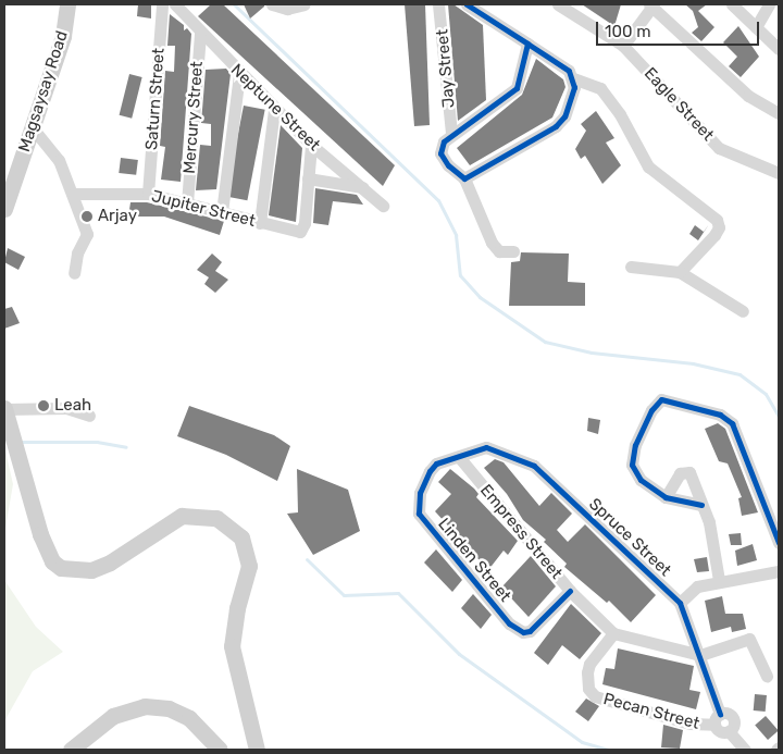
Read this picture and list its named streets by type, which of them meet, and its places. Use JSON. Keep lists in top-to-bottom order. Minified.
{"streets":{"main road":["Magsaysay Road"],"street":["Jay Street","Saturn Street","Eagle Street","Neptune Street","Mercury Street","Jupiter Street","Empress Street","Spruce Street","Linden Street","Pecan Street"]},"crossings":[["Saturn Street","Jupiter Street"],["Neptune Street","Mercury Street"],["Mercury Street","Jupiter Street"],["Empress Street","Spruce Street"],["Empress Street","Linden Street"],["Empress Street","Pecan Street"],["Spruce Street","Linden Street"],["Spruce Street","Pecan Street"]],"places":["Arjay","Leah"],"scale_bar":"100 m"}
